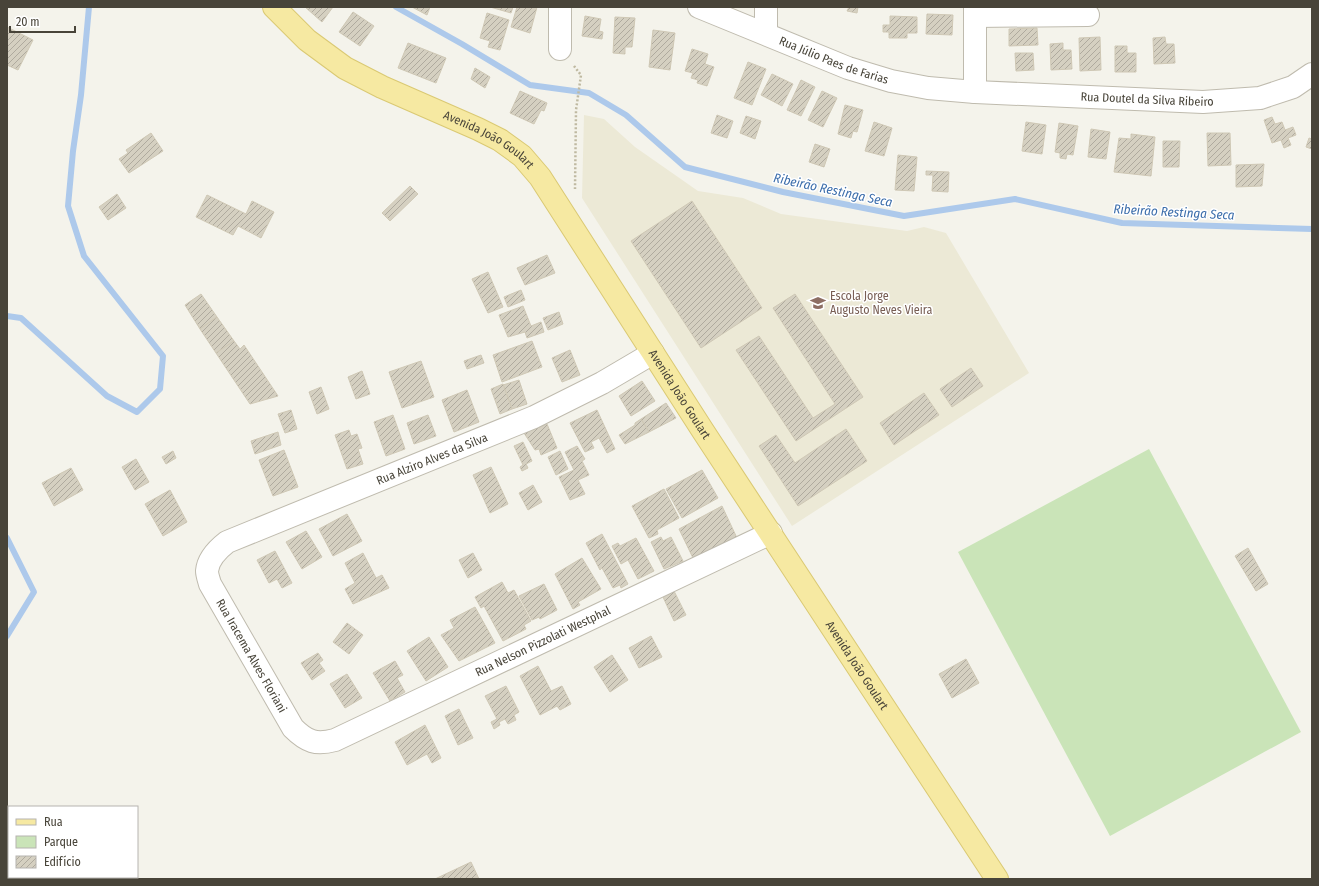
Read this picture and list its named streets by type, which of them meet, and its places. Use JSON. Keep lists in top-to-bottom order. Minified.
{"streets":{"main road":["Avenida João Goulart"],"street":["Rua Júlio Paes de Farias","Rua Doutel da Silva Ribeiro","Rua Alziro Alves da Silva","Rua Nelson Pizzolati Westphal","Rua Iracema Alves Floriani"]},"crossings":[["Rua Júlio Paes de Farias","Rua Doutel da Silva Ribeiro"],["Avenida João Goulart","Rua Alziro Alves da Silva"],["Avenida João Goulart","Rua Nelson Pizzolati Westphal"],["Rua Alziro Alves da Silva","Rua Iracema Alves Floriani"],["Rua Nelson Pizzolati Westphal","Rua Iracema Alves Floriani"]],"water":["Ribeirão Restinga Seca"],"places":{"school or university":["Escola Jorge Augusto Neves Vieira"]},"legend":["Rua","Parque","Edifício"],"scale_bar":"20 m"}
